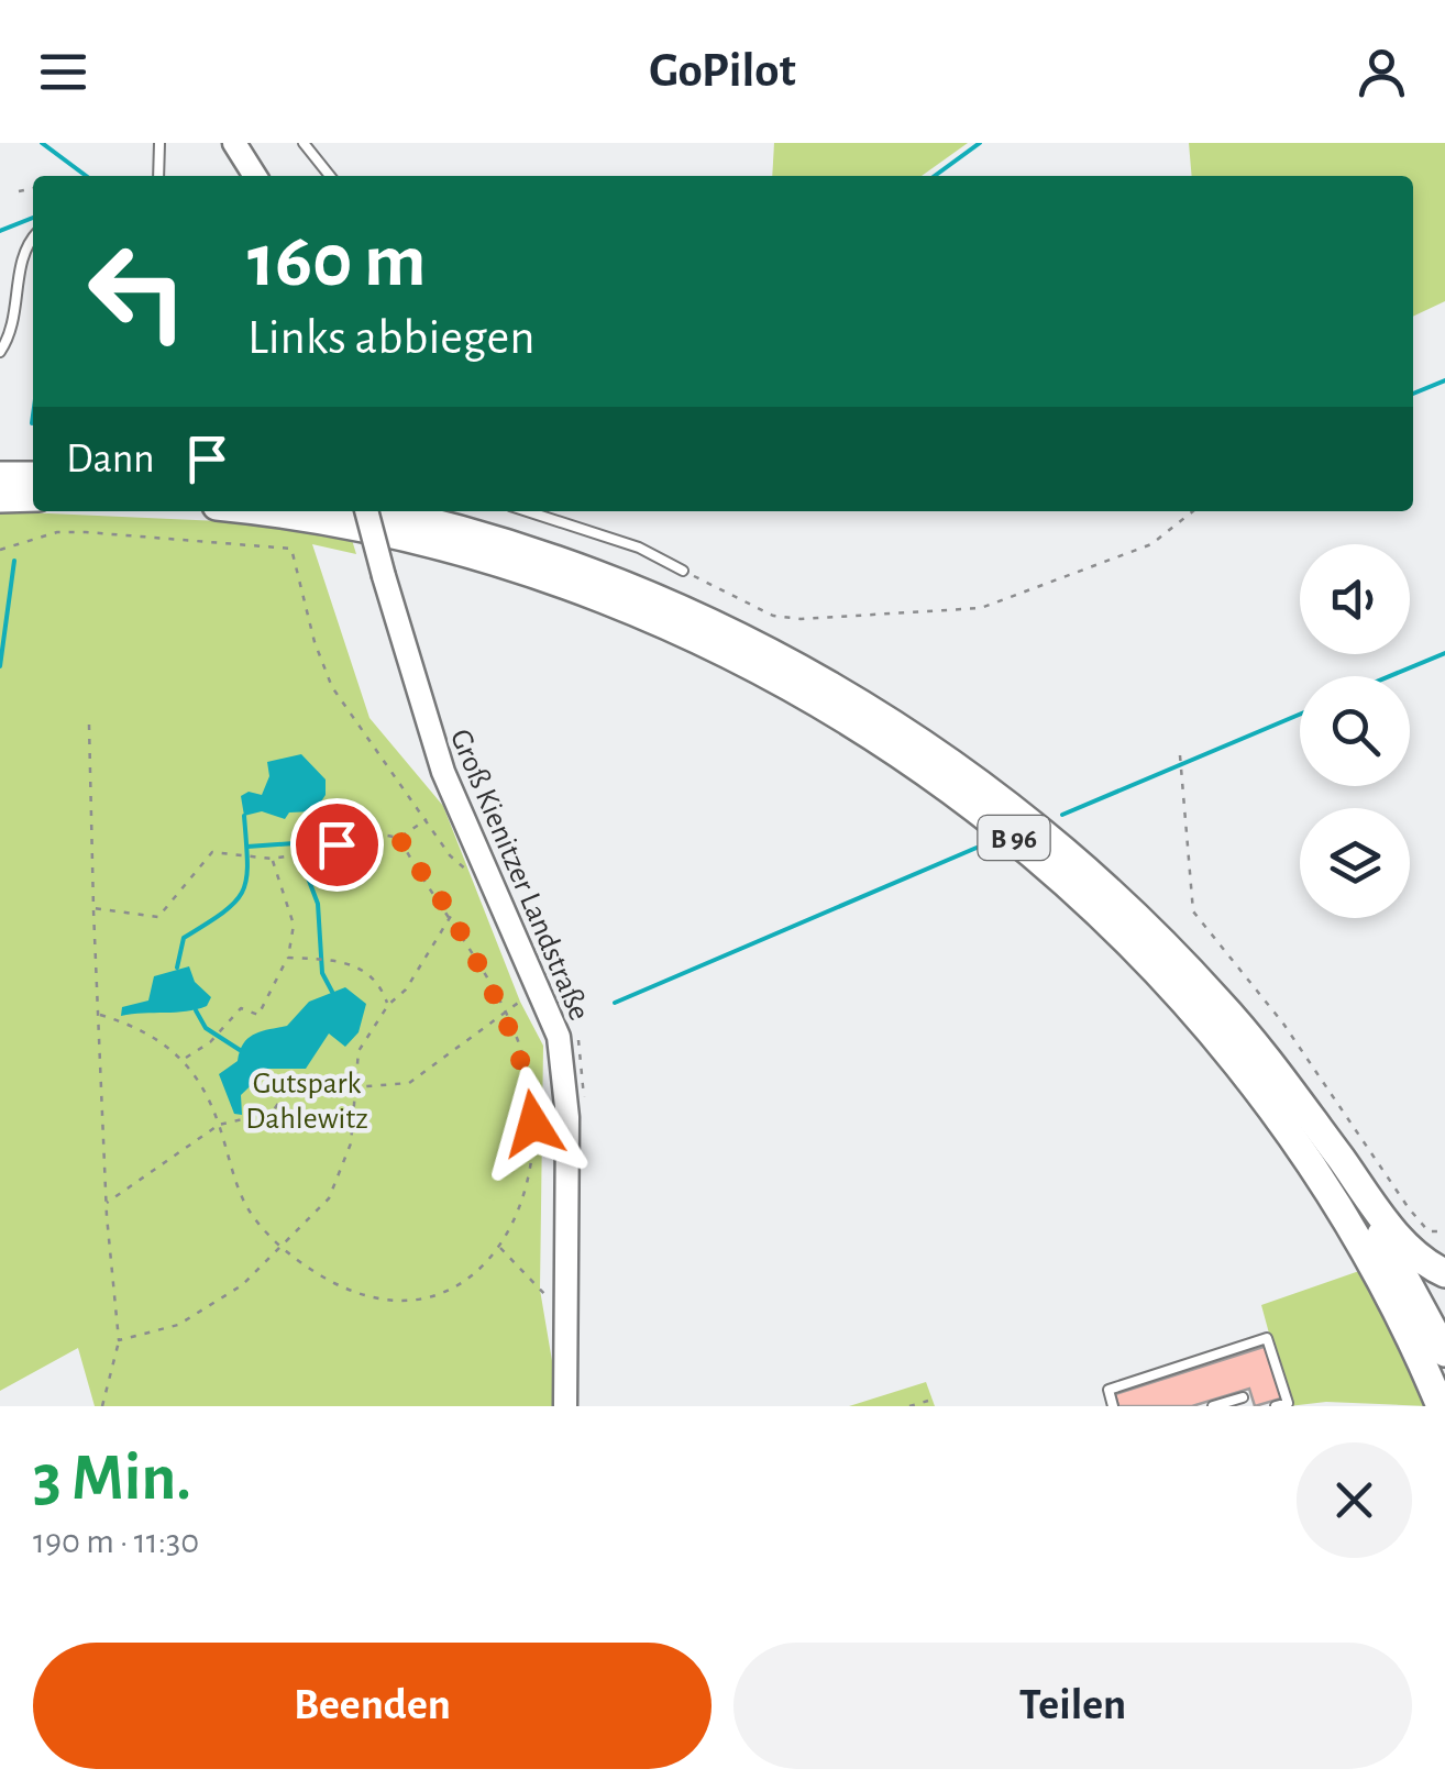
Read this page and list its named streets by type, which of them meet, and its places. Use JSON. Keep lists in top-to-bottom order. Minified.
{"streets":{"highway":["B 96"],"main road":["Groß Kienitzer Landstraße"]},"parks":["Gutspark Dahlewitz"],"page":{"header":"GoPilot","turn":["160 m","Links abbiegen"],"then":"Dann","heading":["3 Min.","190 m · 11:30"],"buttons":["Beenden","Teilen"]}}
